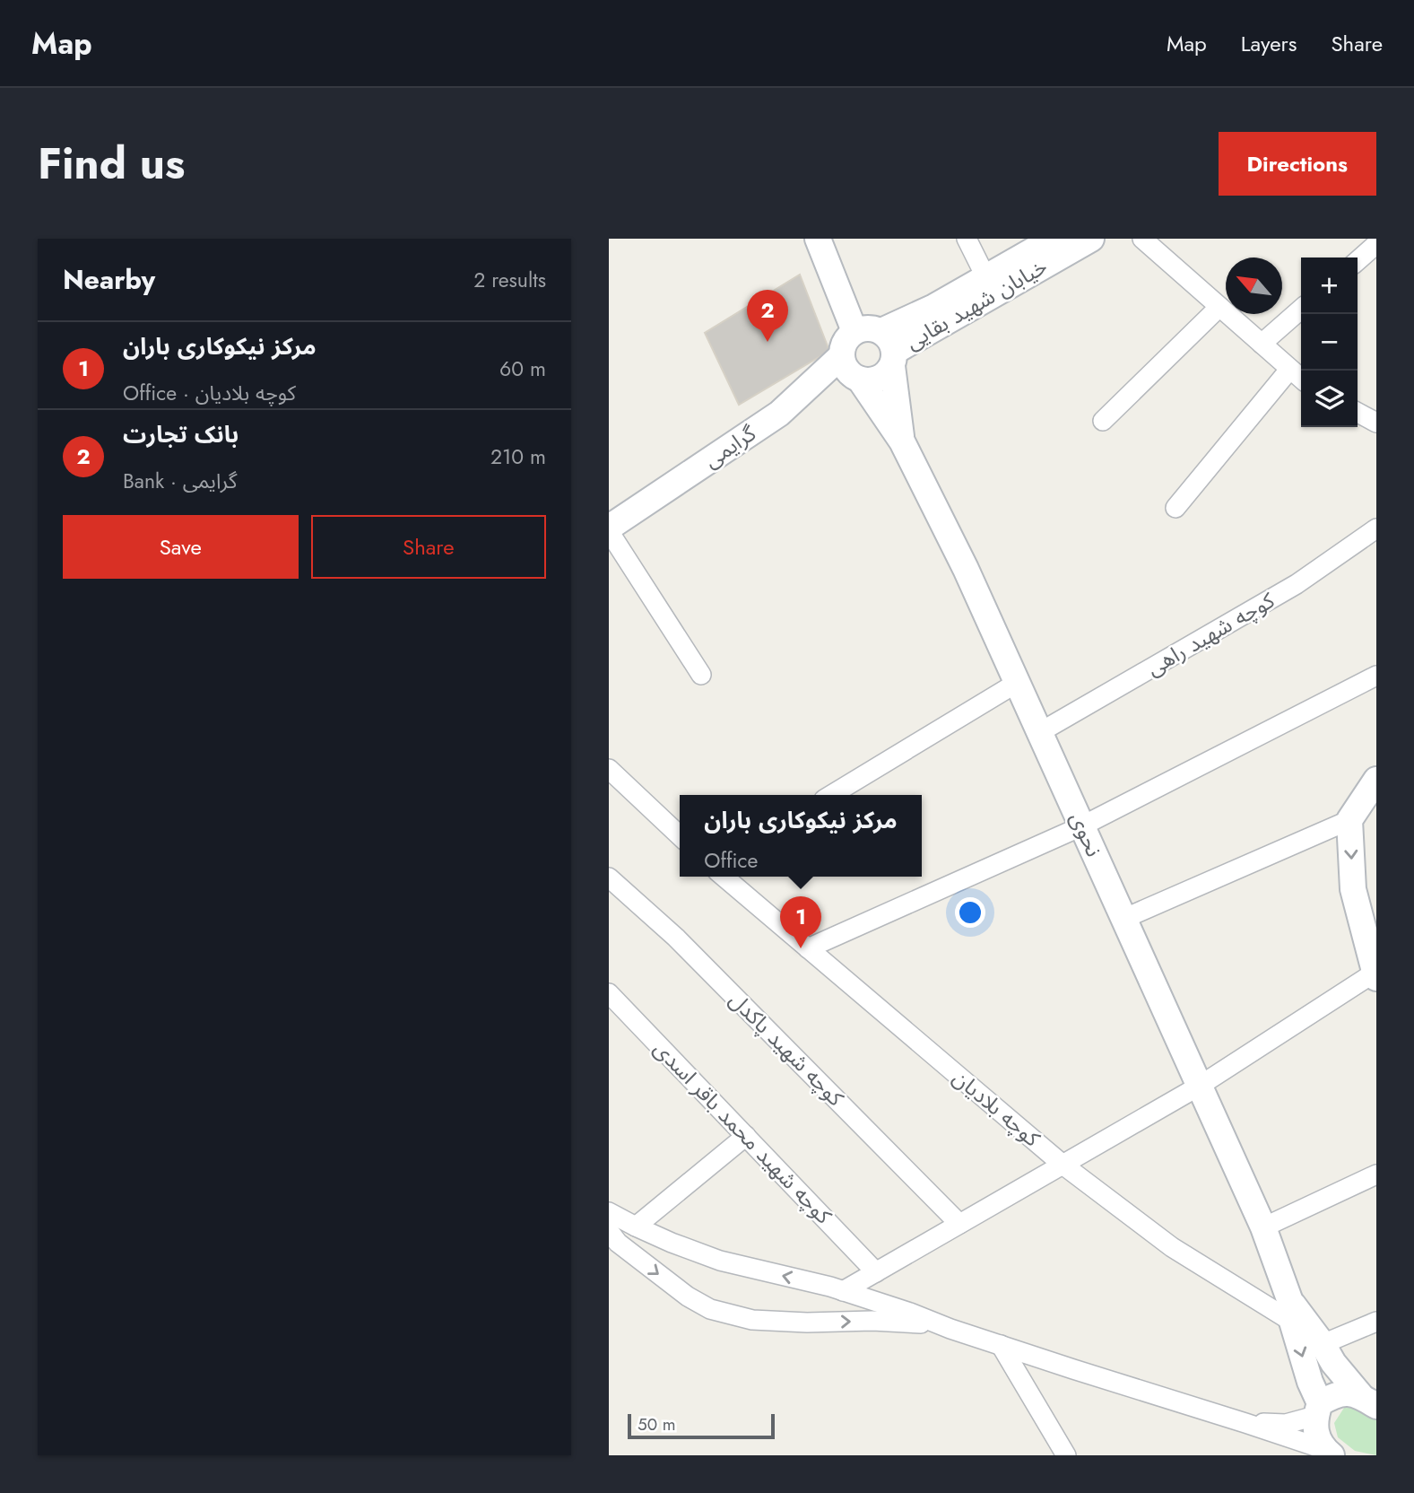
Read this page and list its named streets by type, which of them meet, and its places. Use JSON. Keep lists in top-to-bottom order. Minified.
{"streets":{"main road":["خیابان شهید بقایی","گرایمی","نحوی"],"street":["کوچه شهید راهی","کوچه شهید پاکدل","کوچه بلادیان","کوچه شهید محمد باقر اسدی"]},"crossings":[["خیابان شهید بقایی","گرایمی"],["خیابان شهید بقایی","نحوی"],["گرایمی","نحوی"],["کوچه شهید راهی","نحوی"],["نحوی","کوچه بلادیان"]],"scale_bar":"50 m","north":"top left","page":{"header":"Map","nav":["Map","Layers","Share"],"title":"Find us","buttons":["Directions",["Save","Share"]],"heading":["Nearby","2 results"],"map_buttons":["+","−"],"pins":["2","1"],"list":[{"mark":"1","name":"مرکز نیکوکاری باران","note":"Office · کوچه بلادیان","value":"60 m"},{"mark":"2","name":"بانک تجارت","note":"Bank · گرایمی","value":"210 m"}],"popup":["مرکز نیکوکاری باران","Office"],"scale":"50 m"}}
